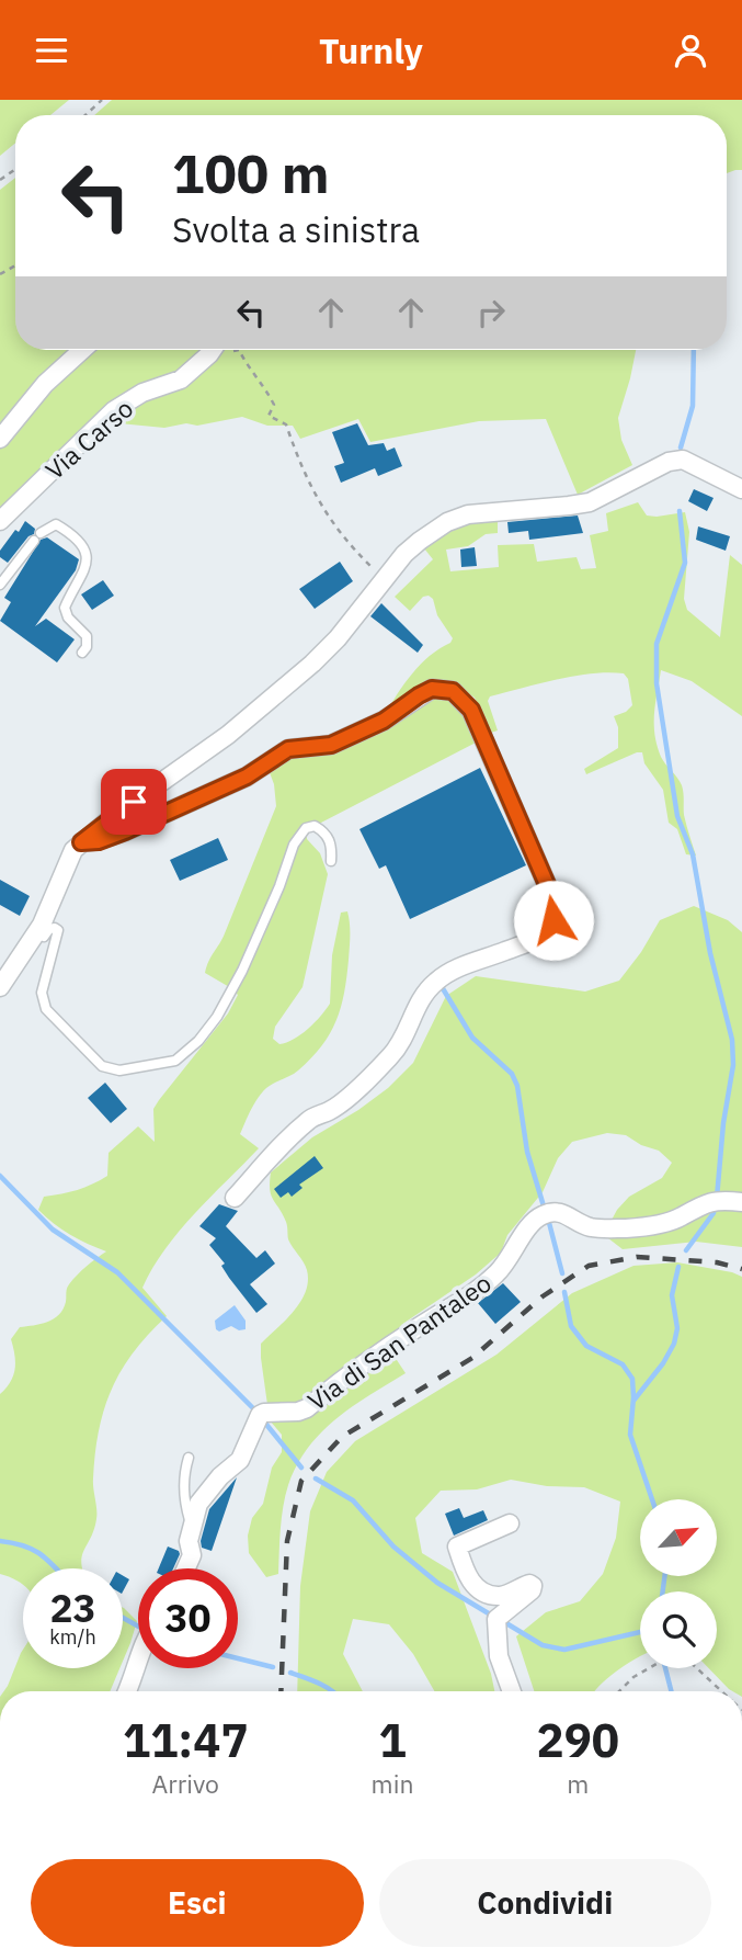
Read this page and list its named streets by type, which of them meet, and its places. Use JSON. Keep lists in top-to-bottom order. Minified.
{"streets":{"street":["Via Carso","Via di San Pantaleo"]},"north":"top right","page":{"header":"Turnly","turn":["100 m","Svolta a sinistra"],"speed":"23 km/h","limit":"30","eta":["11:47","Arrivo","1","min","290","m"],"buttons":["Esci","Condividi"]}}
